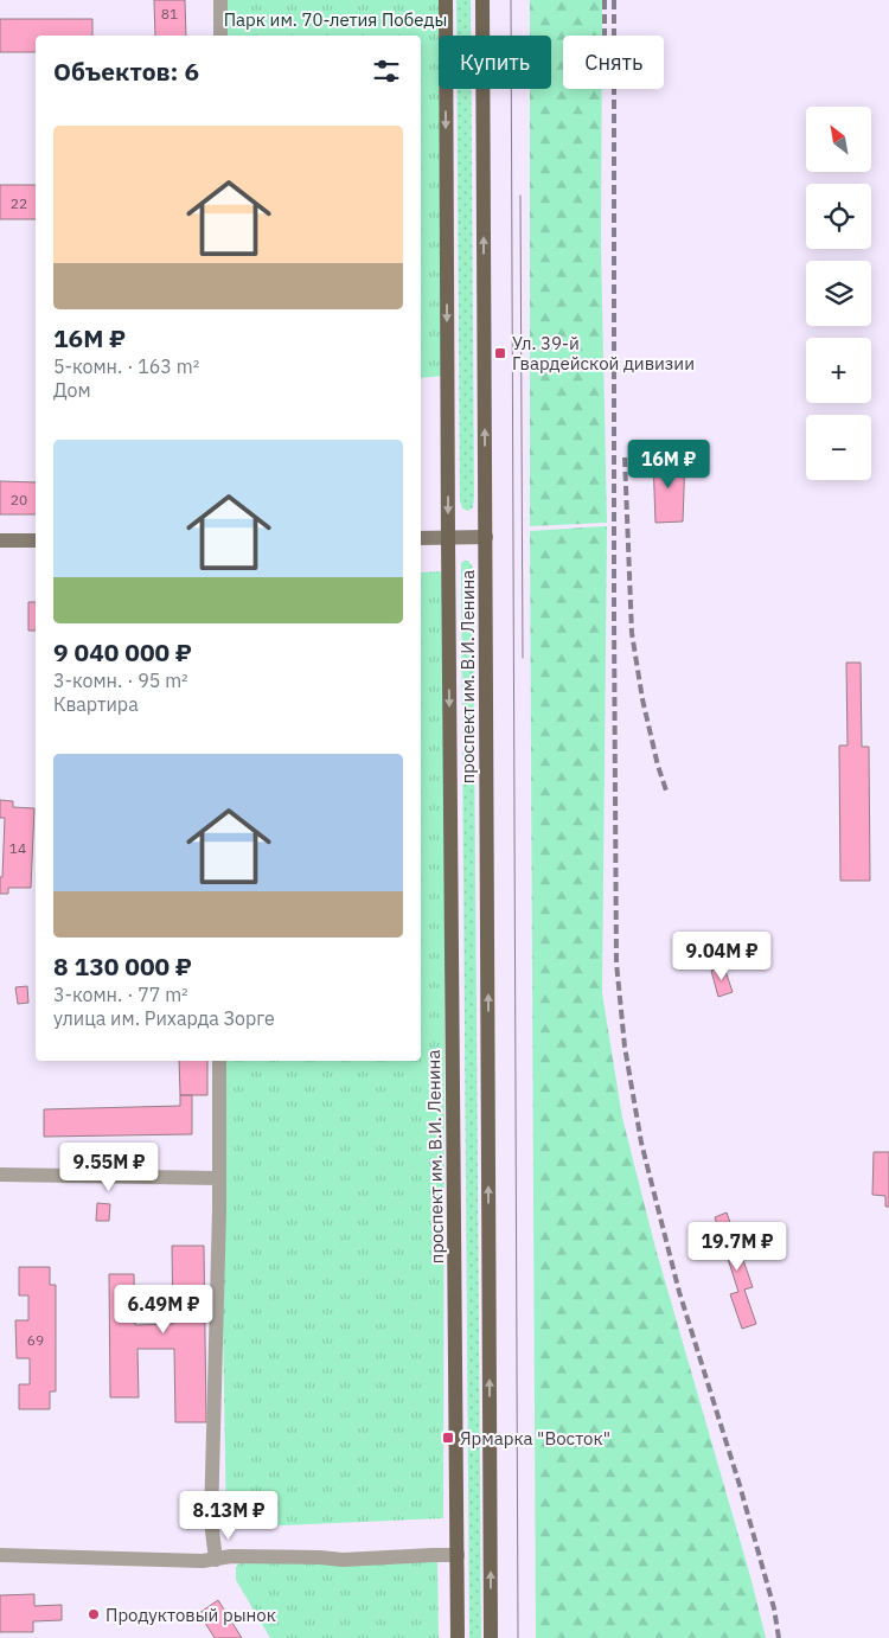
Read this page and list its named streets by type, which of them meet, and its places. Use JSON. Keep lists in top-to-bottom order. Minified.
{"streets":{"main road":["проспект им. В.И. Ленина"]},"parks":["Парк им. 70-летия Победы"],"places":{"transit":["Ул. 39-й Гвардейской дивизии","Ярмарка \"Восток\""],"other":["Продуктовый рынок"]},"house_numbers":["81","22","20","14","69"],"north":"top left","page":{"chip":["Купить","Снять"],"heading":"Объектов: 6","map_buttons":["+","−"],"list":[{"name":"16M ₽","note":"5-комн. · 163 m² · Дом"},{"name":"9 040 000 ₽","note":"3-комн. · 95 m² · Квартира"},{"name":"8 130 000 ₽","note":"3-комн. · 77 m² · улица им. Рихарда Зорге"}],"price":["16M ₽","9.04M ₽","9.55M ₽","19.7M ₽","6.49M ₽","8.13M ₽"]}}
